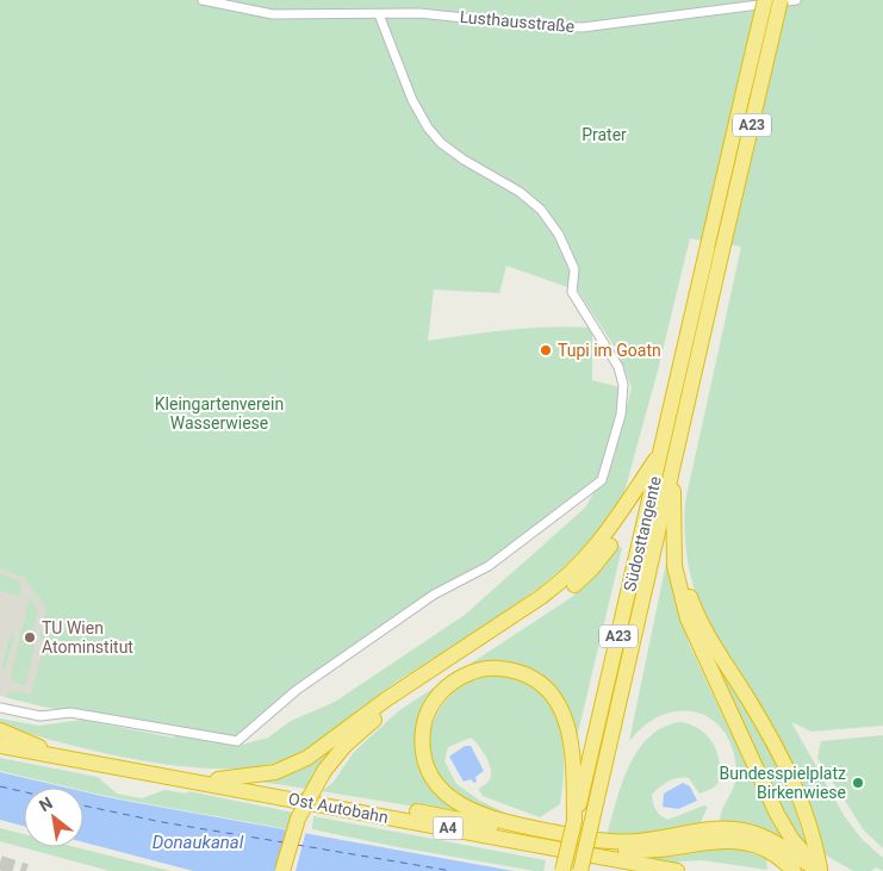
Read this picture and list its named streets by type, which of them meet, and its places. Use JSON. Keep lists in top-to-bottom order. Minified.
{"streets":{"highway":["A23","Südosttangente","Ost Autobahn","A4"],"street":["Lusthausstraße"]},"crossings":[["A23","Südosttangente"]],"water":["Donaukanal"],"parks":["Prater","Kleingartenverein Wasserwiese"],"places":["Tupi im Goatn","TU Wien Atominstitut","Bundesspielplatz Birkenwiese"],"north":"top left"}
